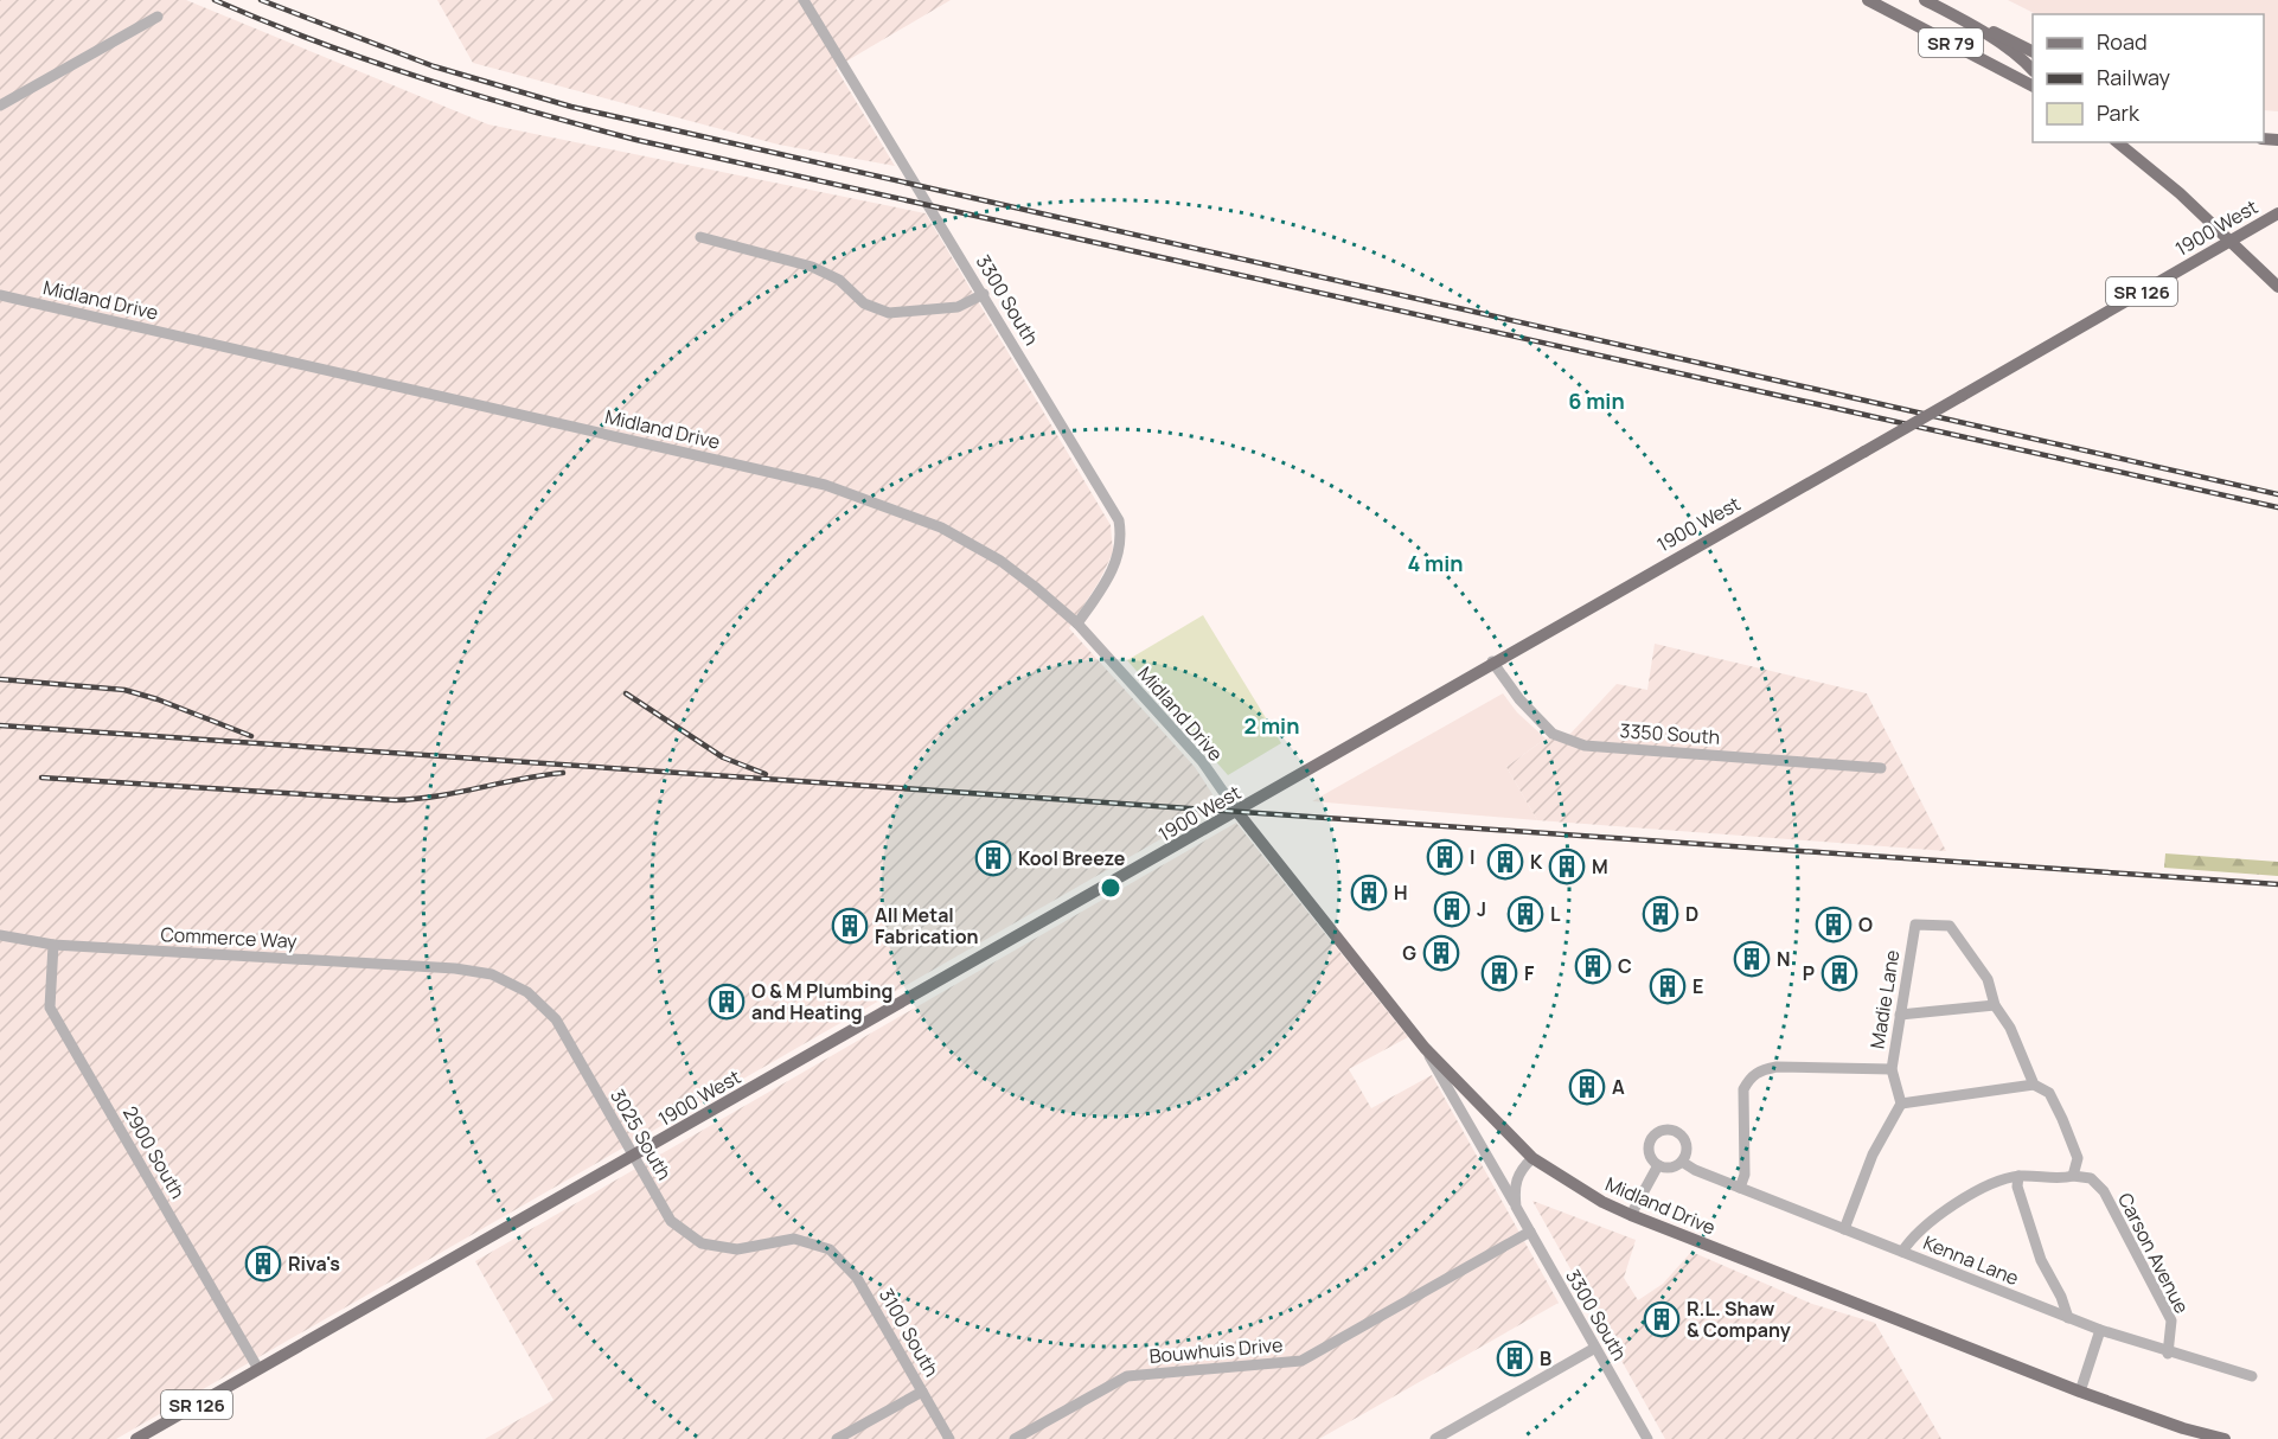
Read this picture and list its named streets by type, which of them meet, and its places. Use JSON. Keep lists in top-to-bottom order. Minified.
{"streets":{"main road":["SR 79","1900 West","SR 126","Midland Drive"],"street":["3300 South","3350 South","Commerce Way","Madie Lane","3025 South","2900 South","Carson Avenue","Kenna Lane","3100 South","Bouwhuis Drive"]},"crossings":[["1900 West","Midland Drive"],["1900 West","3350 South"],["1900 West","3025 South"],["1900 West","2900 South"],["Midland Drive","3300 South"],["3300 South","Bouwhuis Drive"],["Commerce Way","3025 South"],["Commerce Way","2900 South"],["3025 South","3100 South"],["Carson Avenue","Kenna Lane"]],"places":{"building":["I","Kool Breeze","K","M","H","J","L","D","O","All Metal Fabrication","G","N","C","F","P","E","O & M Plumbing and Heating","A","Riva's","R.L. Shaw & Company","B"]},"legend":["Road","Railway","Park"],"rings":["6 min","4 min","2 min"]}
